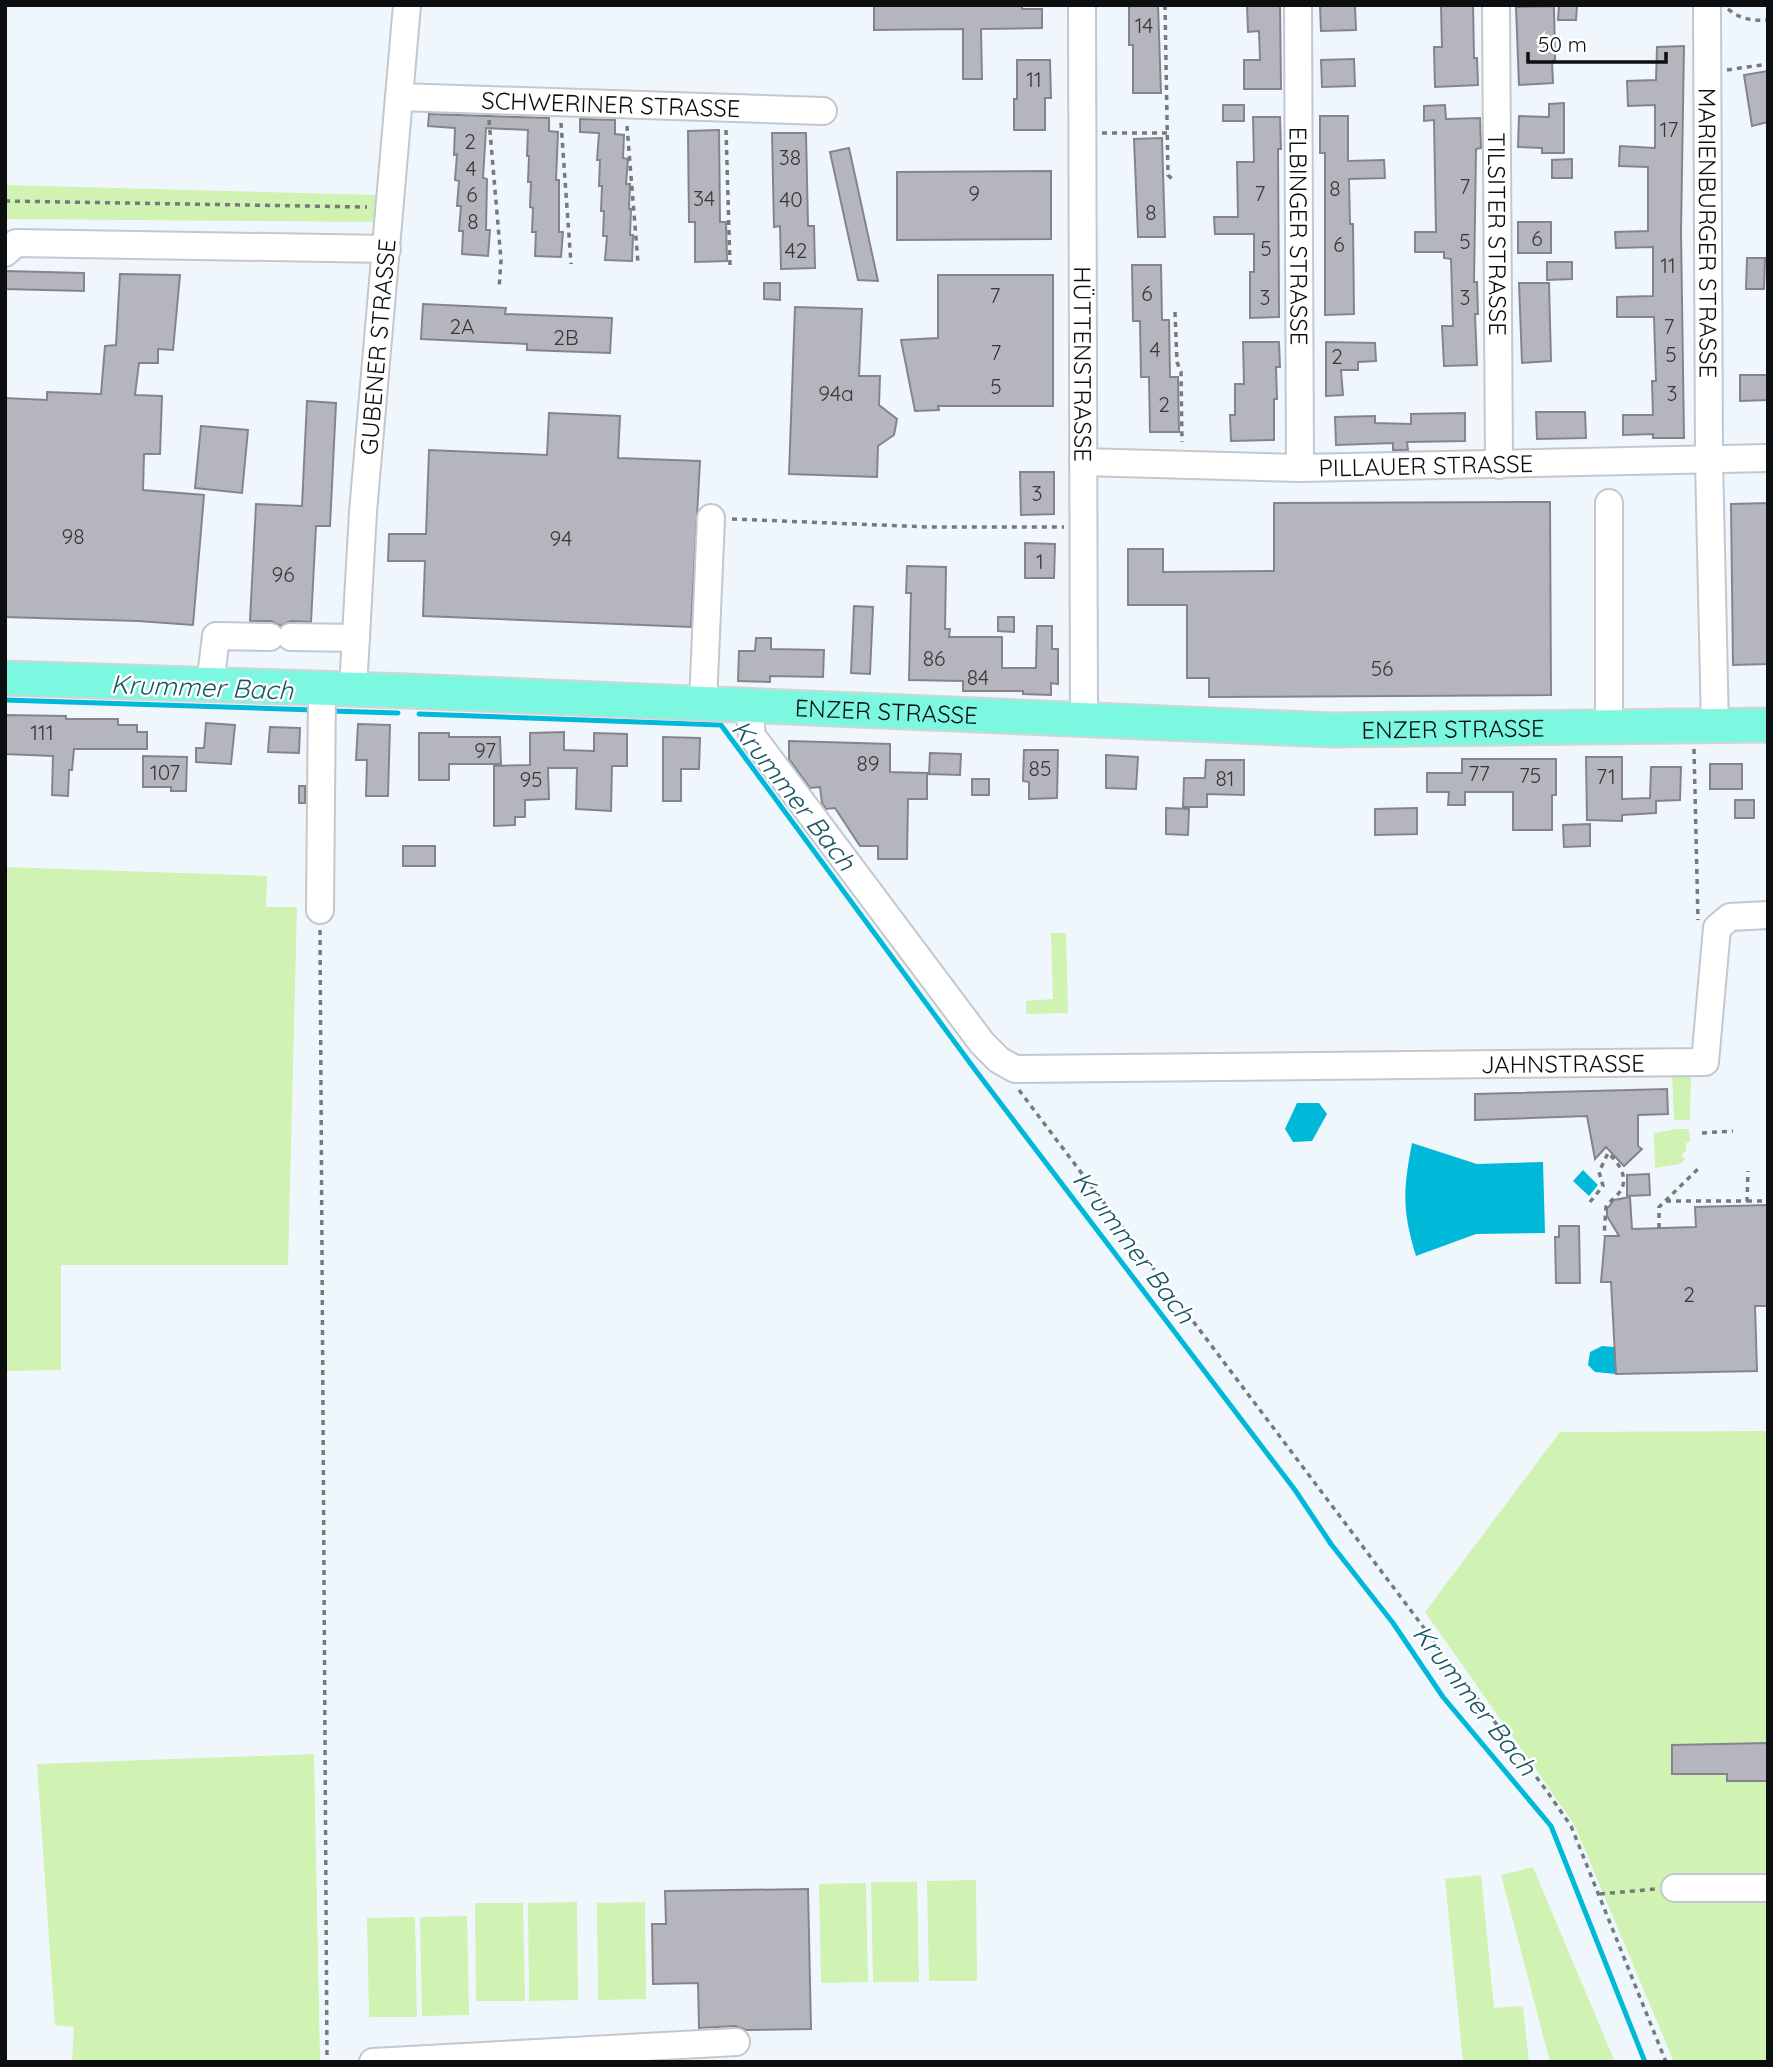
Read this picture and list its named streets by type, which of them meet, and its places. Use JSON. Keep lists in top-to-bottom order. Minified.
{"streets":{"main road":["ENZER STRASSE"],"street":["SCHWERINER STRASSE","MARIENBURGER STRASSE","TILSITER STRASSE","ELBINGER STRASSE","GUBENER STRASSE","HÜTTENSTRASSE","PILLAUER STRASSE","JAHNSTRASSE"]},"crossings":[["SCHWERINER STRASSE","GUBENER STRASSE"],["MARIENBURGER STRASSE","PILLAUER STRASSE"],["MARIENBURGER STRASSE","ENZER STRASSE"],["TILSITER STRASSE","PILLAUER STRASSE"],["ELBINGER STRASSE","PILLAUER STRASSE"],["GUBENER STRASSE","ENZER STRASSE"],["HÜTTENSTRASSE","PILLAUER STRASSE"],["HÜTTENSTRASSE","ENZER STRASSE"]],"water":["Krummer Bach"],"house_numbers":["14","11","17","2","38","4","7","8","9","7","6","34","40","8","8","6","5","6","5","42","11","6","7","3","3","2A","7","2B","4","7","5","2","5","94a","3","2","3","98","94","1","96","86","56","84","111","97","89","85","107","77","75","71","81","95","2"],"scale_bar":"50 m"}
